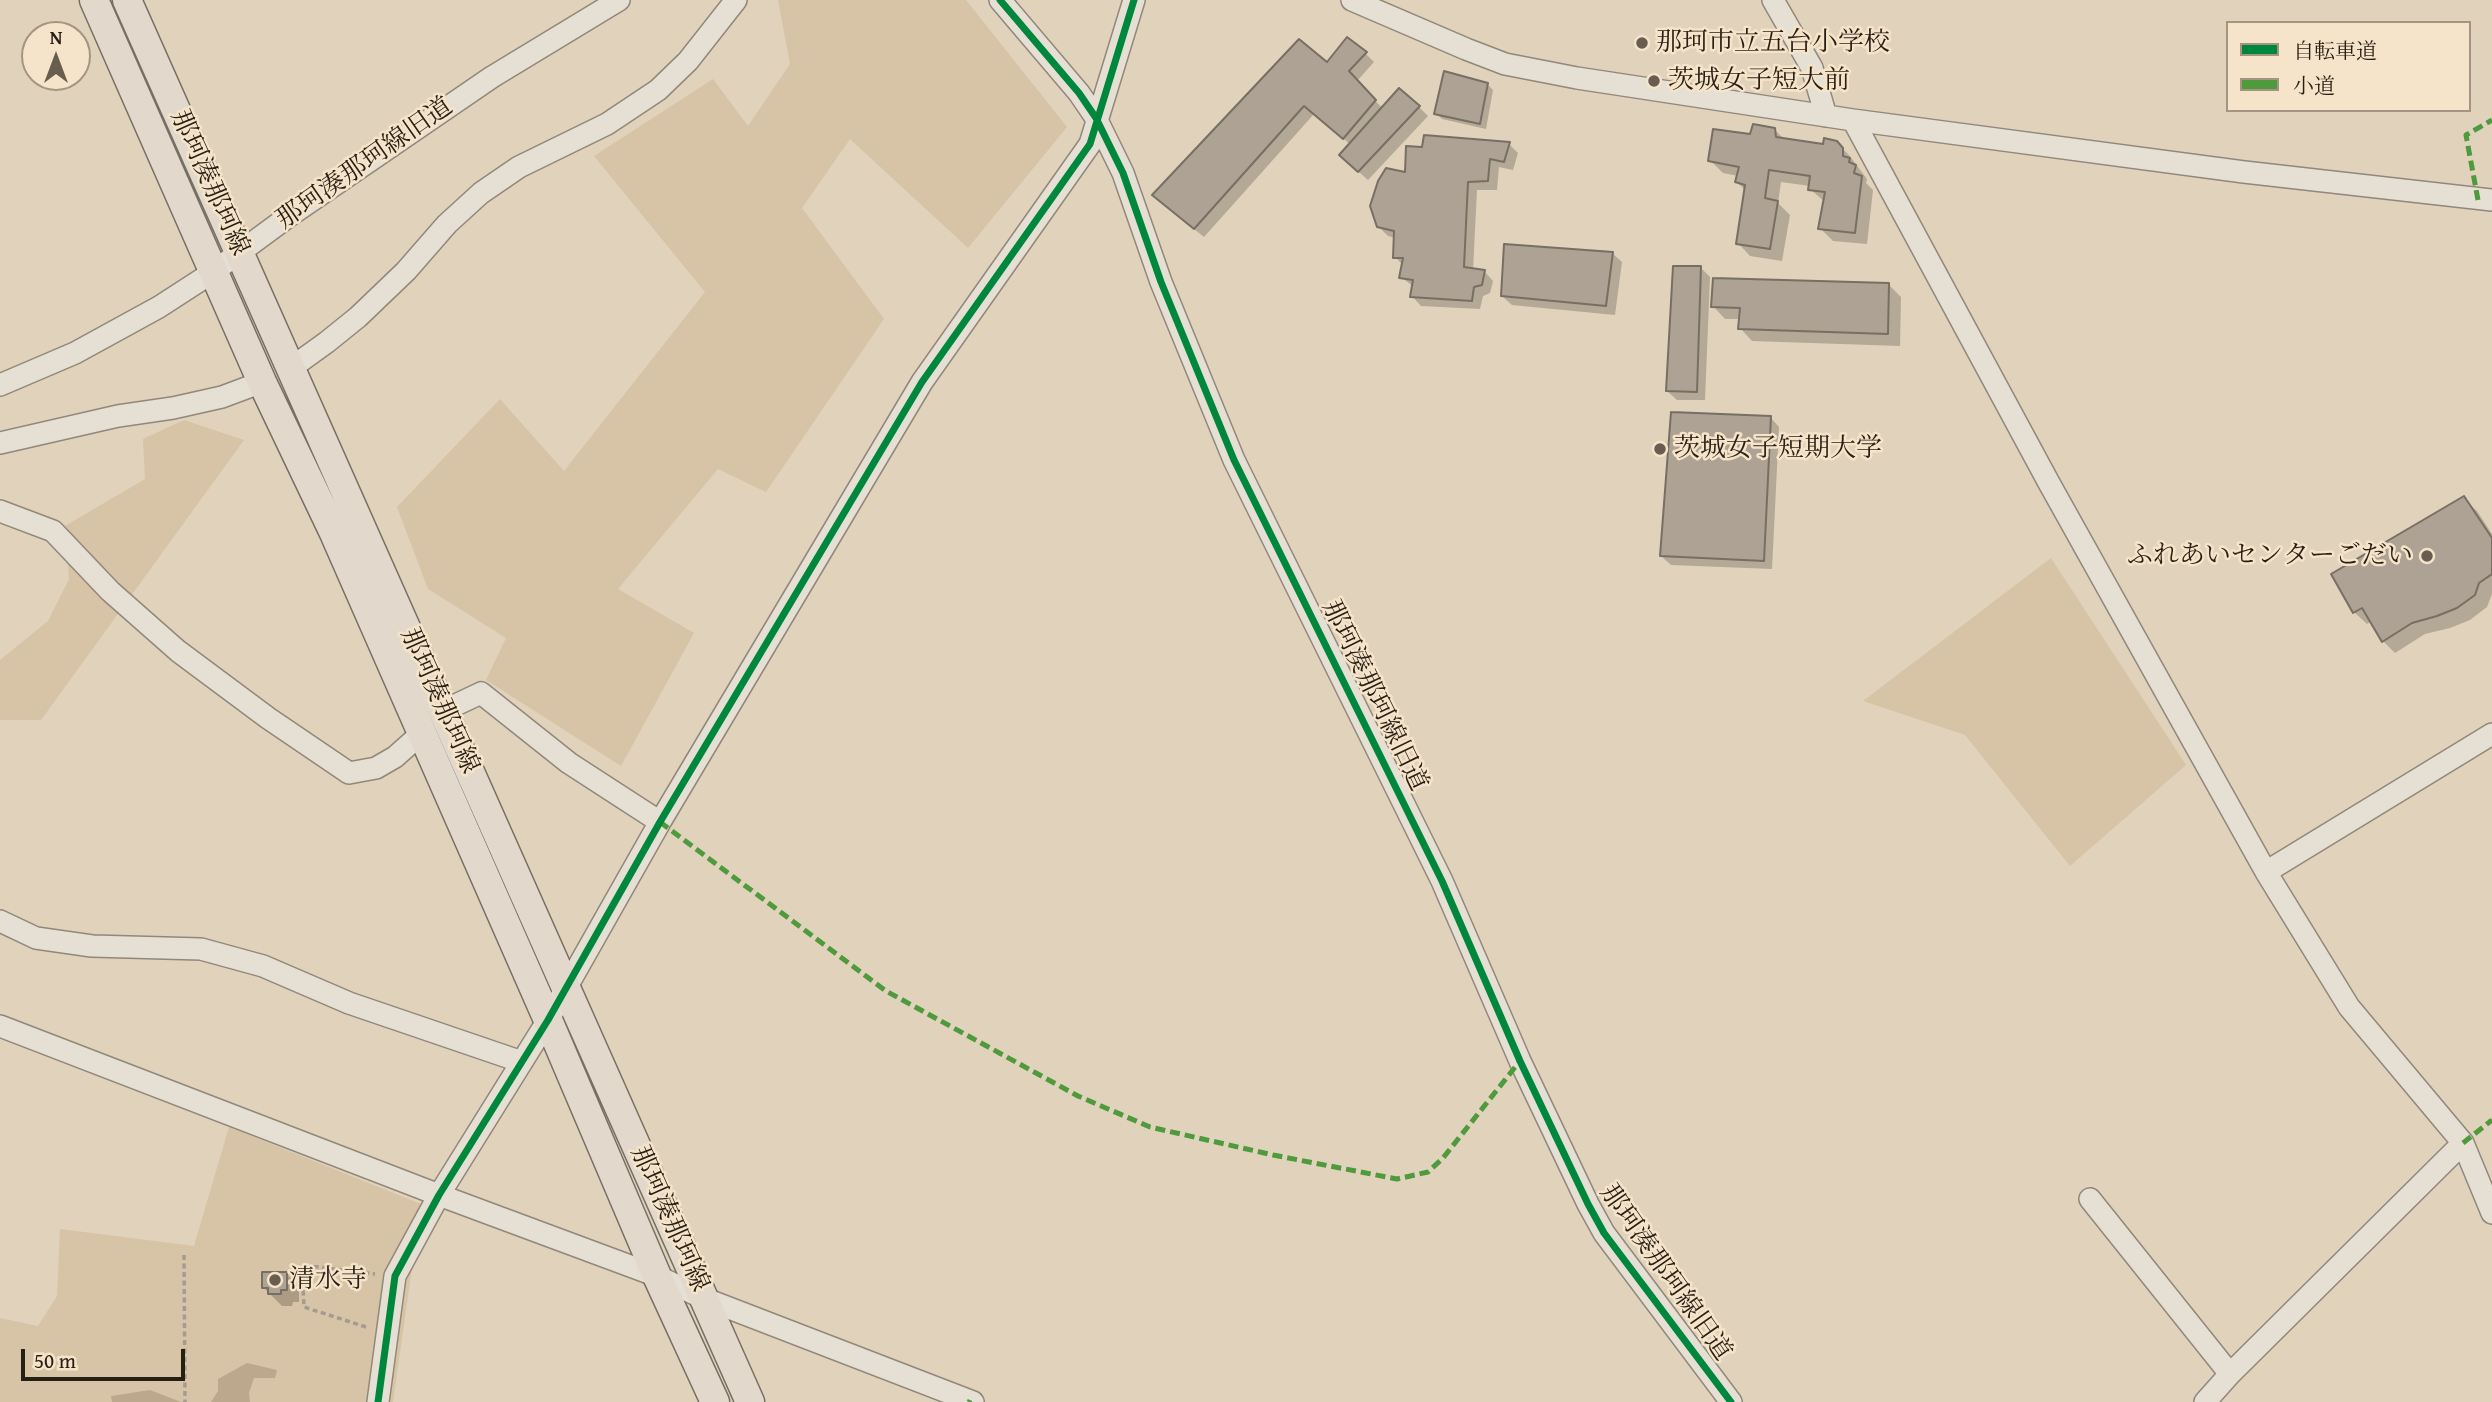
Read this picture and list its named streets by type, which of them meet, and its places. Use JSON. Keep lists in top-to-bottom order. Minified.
{"streets":{"main road":["那珂湊那珂線"],"street":["那珂湊那珂線旧道"]},"crossings":[["那珂湊那珂線旧道","那珂湊那珂線"]],"places":["那珂市立五台小学校","茨城女子短大前","茨城女子短期大学","ふれあいセンターごだい","清水寺"],"legend":["自転車道","小道"],"scale_bar":"50 m","north":"top"}
